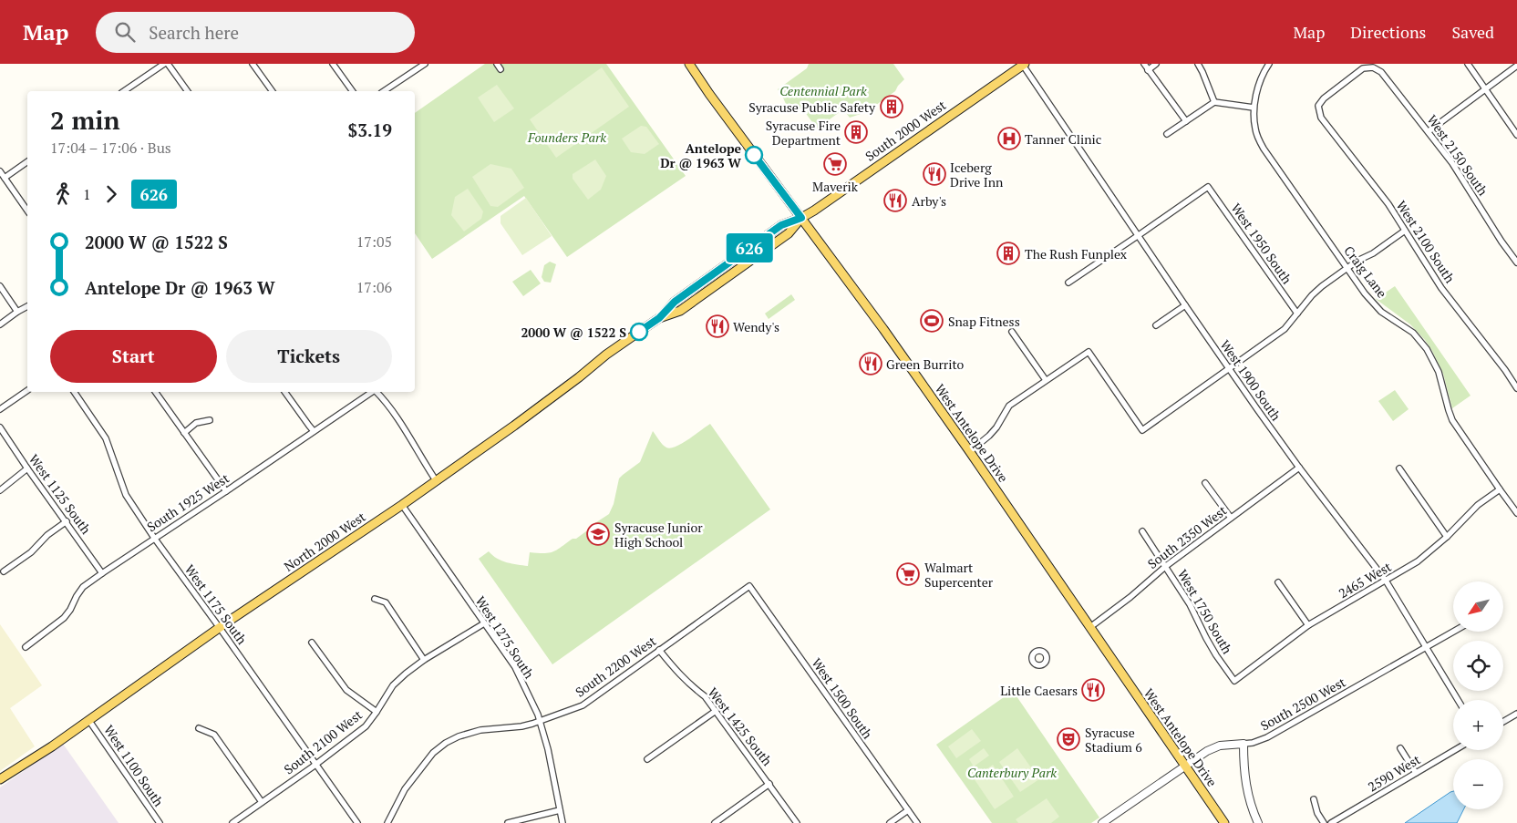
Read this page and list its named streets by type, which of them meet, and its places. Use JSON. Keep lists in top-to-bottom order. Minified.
{"streets":{"main road":["South 2000 West","West Antelope Drive","North 2000 West"],"street":["West 2150 South","West 2100 South","West 1950 South","Craig Lane","West 1900 South","West 1125 South","South 1925 West","South 2350 West","2465 West","West 1175 South","West 1750 South","West 1275 South","South 2200 West","West 1500 South","South 2500 West","West 1425 South","South 2100 West","West 1100 South","2590 West"]},"crossings":[["South 2000 West","West 1900 South"],["South 2000 West","West Antelope Drive"],["South 2000 West","North 2000 West"],["West 2150 South","West 2100 South"],["West 1950 South","West 1900 South"],["Craig Lane","2465 West"],["West 1900 South","South 2350 West"],["West 1900 South","2465 West"],["West 1900 South","South 2500 West"],["West Antelope Drive","South 2350 West"],["West Antelope Drive","South 2500 West"],["West 1125 South","South 1925 West"],["South 1925 West","West 1175 South"],["South 2350 West","West 1750 South"],["North 2000 West","West 1175 South"],["North 2000 West","West 1275 South"],["North 2000 West","West 1100 South"],["2465 West","West 1750 South"],["West 1175 South","South 2100 West"],["West 1275 South","South 2200 West"],["West 1275 South","South 2100 West"],["South 2200 West","West 1500 South"],["South 2200 West","West 1425 South"]],"parks":["Centennial Park","Founders Park","Canterbury Park"],"places":{"building":["Syracuse Public Safety","Syracuse Fire Department","The Rush Funplex"],"hospital":["Tanner Clinic"],"other":["Antelope Dr @ 1963 W","2000 W @ 1522 S"],"supermarket":["Maverik","Walmart Supercenter"],"restaurant":["Iceberg Drive Inn","Arby's","Wendy's","Green Burrito","Little Caesars"],"sports":["Snap Fitness"],"school or university":["Syracuse Junior High School"],"theatre":["Syracuse Stadium 6"]},"lines":["bus line 626"],"north":"bottom left","page":{"header":"Map","search":"Search here","nav":["Map","Directions","Saved"],"on_map":"626","heading":["2 min","17:04 – 17:06 · Bus","$3.19"],"legs":["1","626"],"list":[{"name":"2000 W @ 1522 S","value":"17:05"},{"name":"Antelope Dr @ 1963 W","value":"17:06"}],"buttons":["Start","Tickets"],"map_buttons":["+","−"]}}
